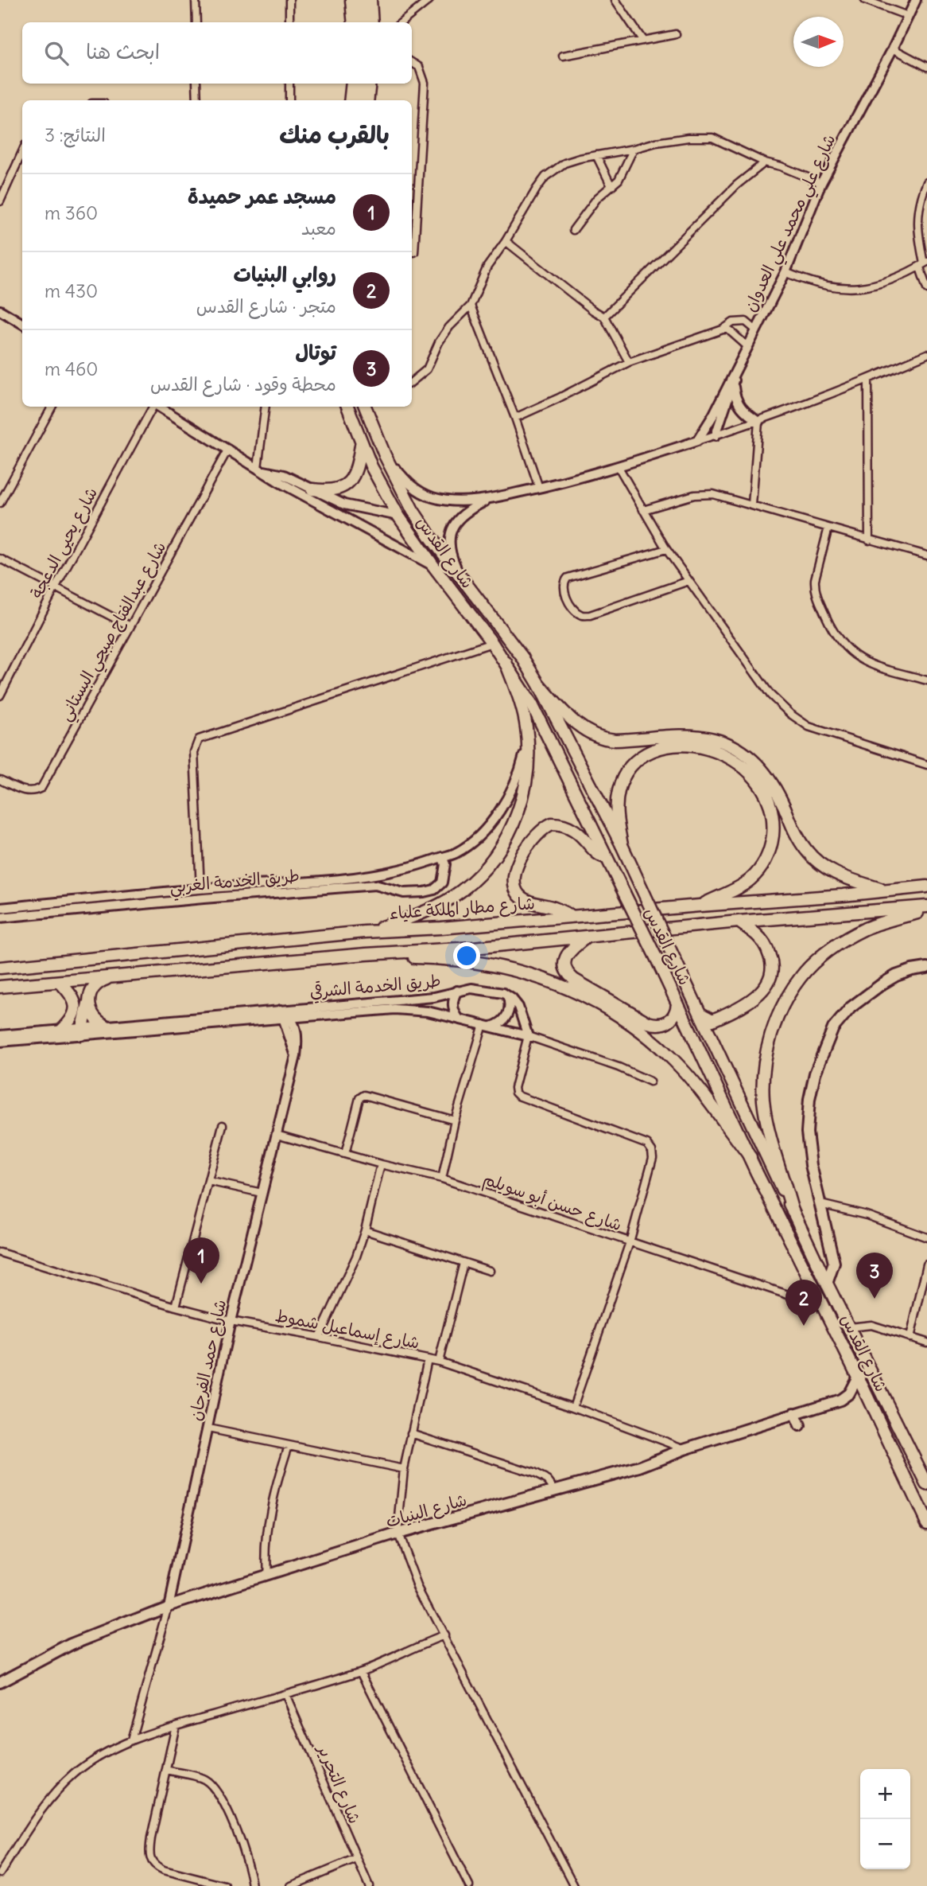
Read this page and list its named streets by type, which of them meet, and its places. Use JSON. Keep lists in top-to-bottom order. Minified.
{"streets":{"highway":["شارع القدس","شارع مطار الملكة علياء"],"main road":["شارع البنيات"],"street":["شارع علي محمد علي العدوان","شارع يحيى الدعجة","شارع عبدالفتاح صبحي البستاني","طريق الخدمة الغربي","طريق الخدمة الشرقي","شارع حسن أبو سويلم","شارع إسماعيل شموط","شارع حمد الفرحان","شارع التحرير"]},"crossings":[["شارع القدس","شارع حسن أبو سويلم"],["شارع القدس","شارع البنيات"],["طريق الخدمة الشرقي","شارع حمد الفرحان"],["شارع حسن أبو سويلم","شارع حمد الفرحان"],["شارع إسماعيل شموط","شارع حمد الفرحان"],["شارع إسماعيل شموط","شارع البنيات"],["شارع حمد الفرحان","شارع البنيات"]],"north":"right","page":{"search":"ابحث هنا","heading":["بالقرب منك","النتائج: 3"],"list":[{"mark":"1","name":"مسجد عمر حميدة","note":"معبد","value":"360 m"},{"mark":"2","name":"روابي البنيات","note":"متجر · شارع القدس","value":"430 m"},{"mark":"3","name":"توتال","note":"محطة وقود · شارع القدس","value":"460 m"}],"pins":["1","3","2"],"map_buttons":["+","−"]}}
